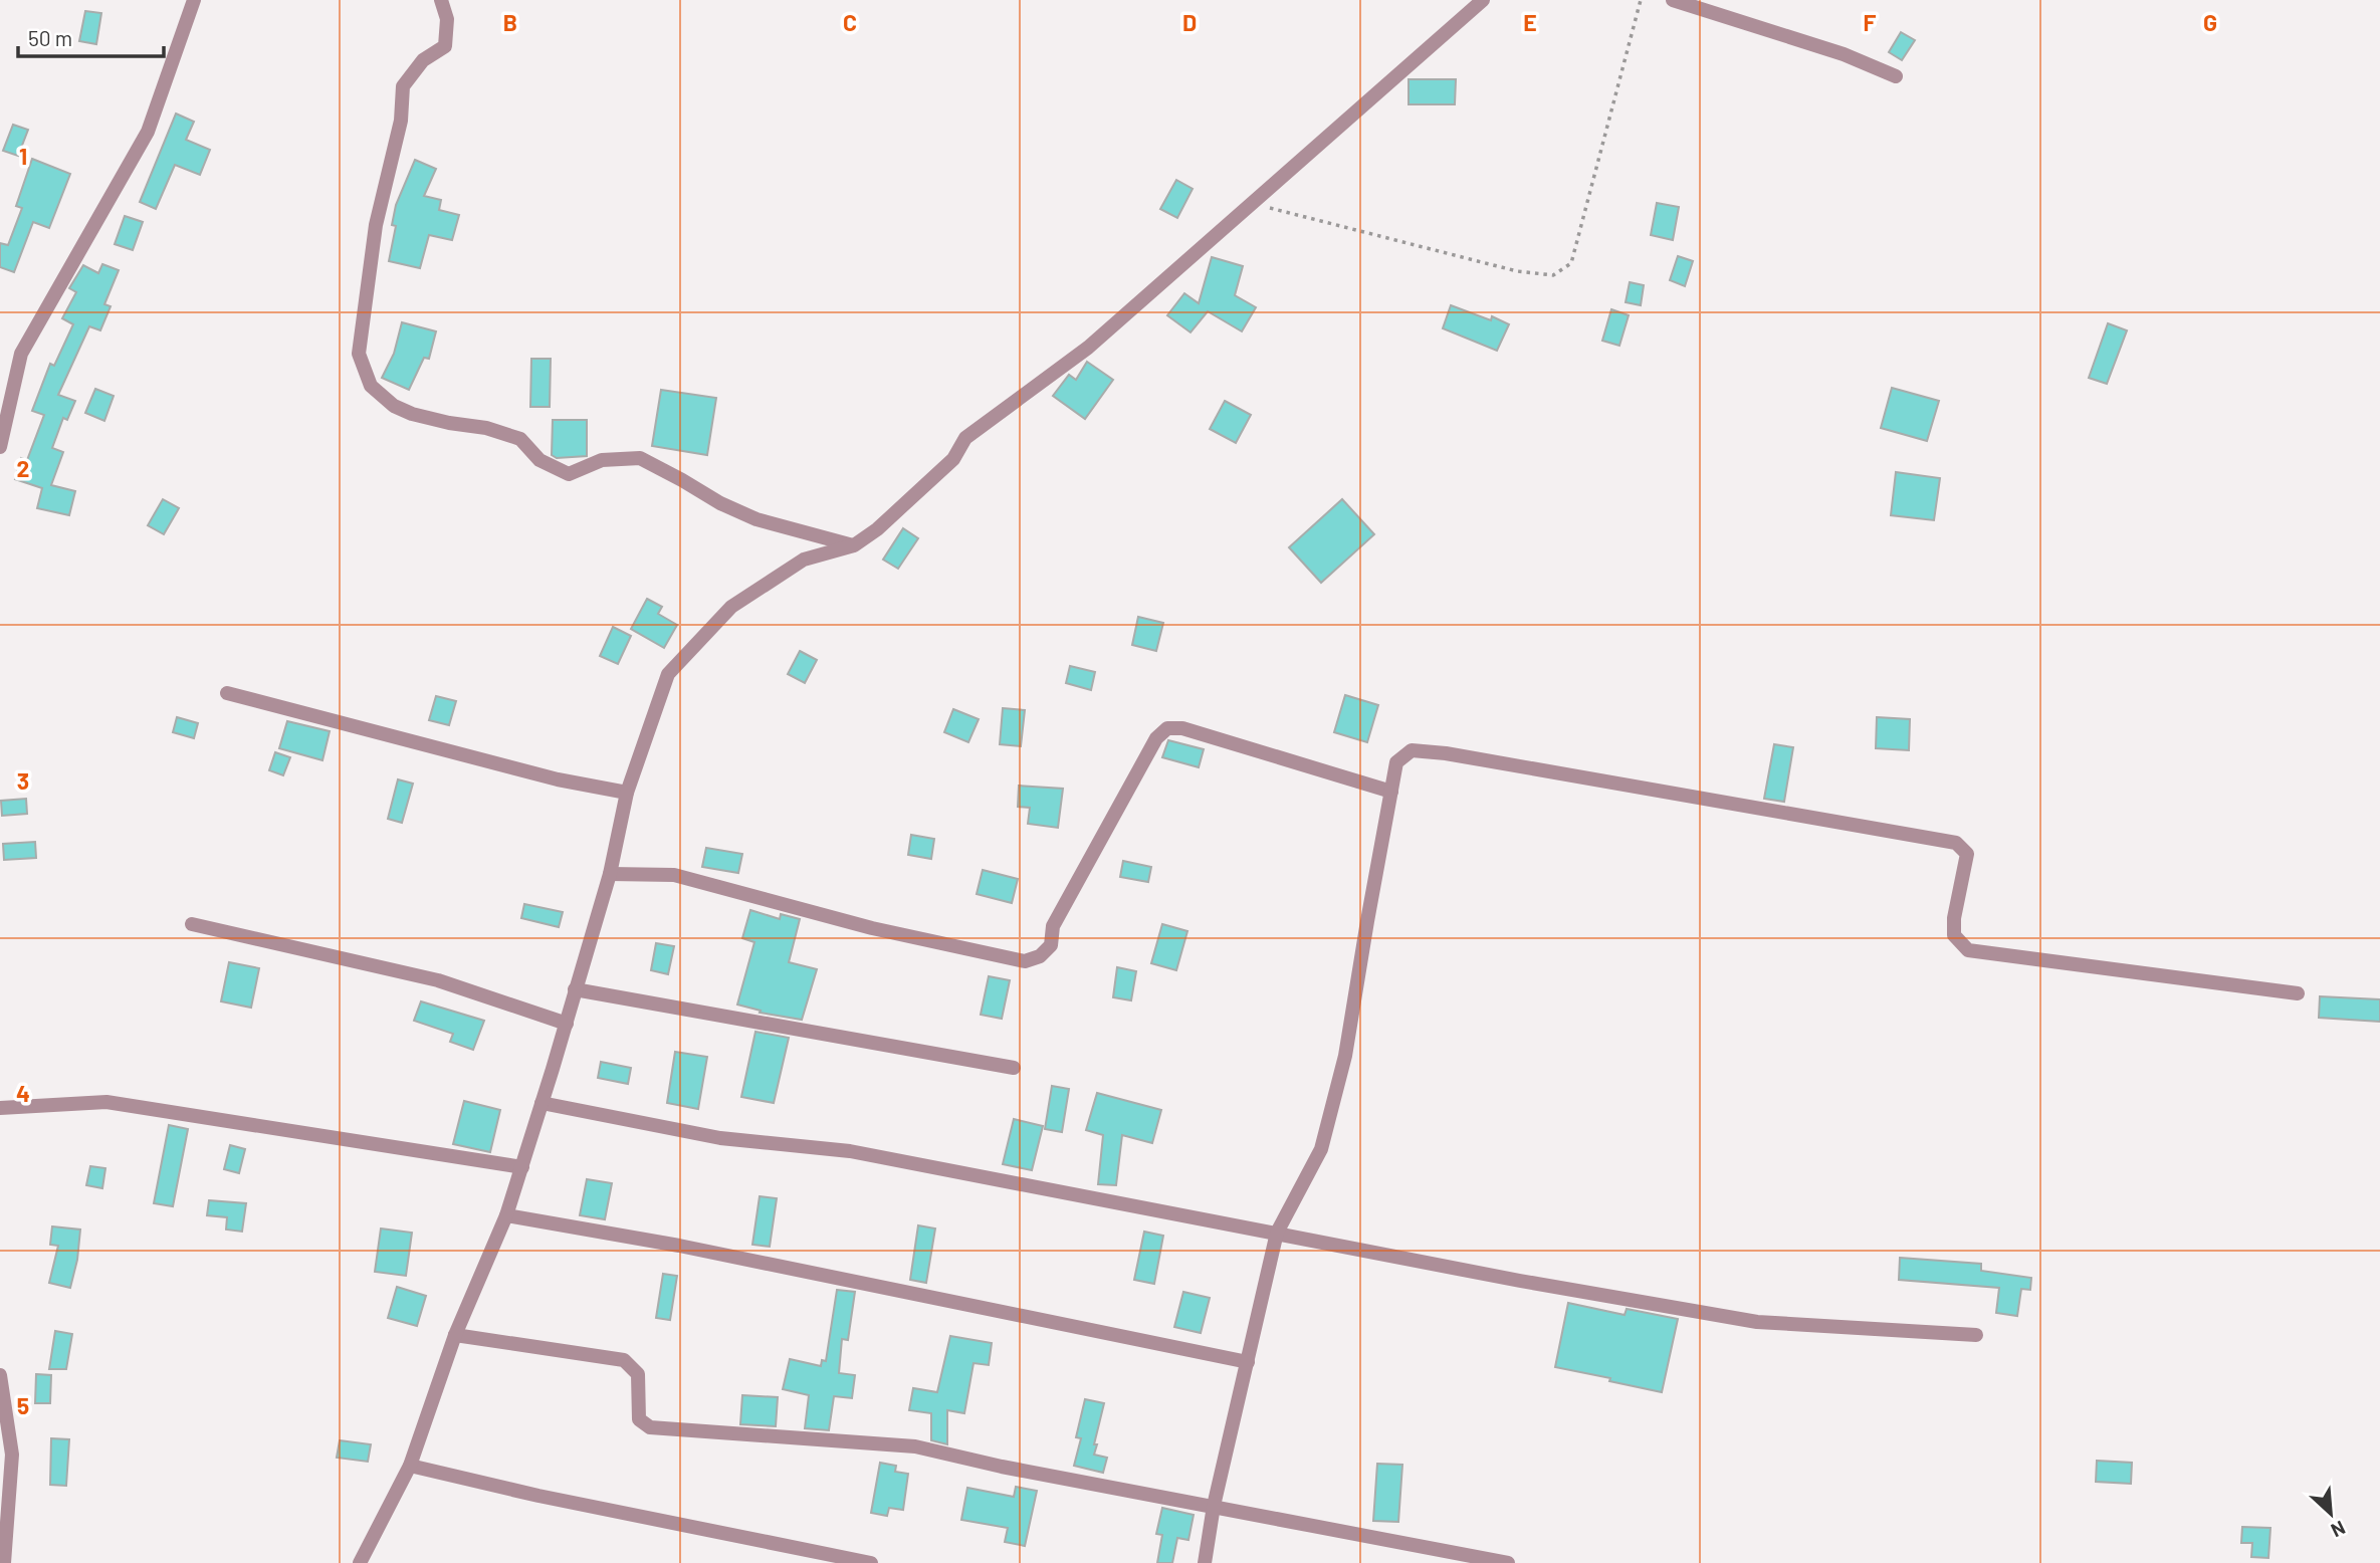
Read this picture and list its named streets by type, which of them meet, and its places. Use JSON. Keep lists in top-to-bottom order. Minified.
{"scale_bar":"50 m","north":"bottom right","grid":{"columns":["B","C","D","E","F","G"],"rows":["1","2","3","4","5"]}}
